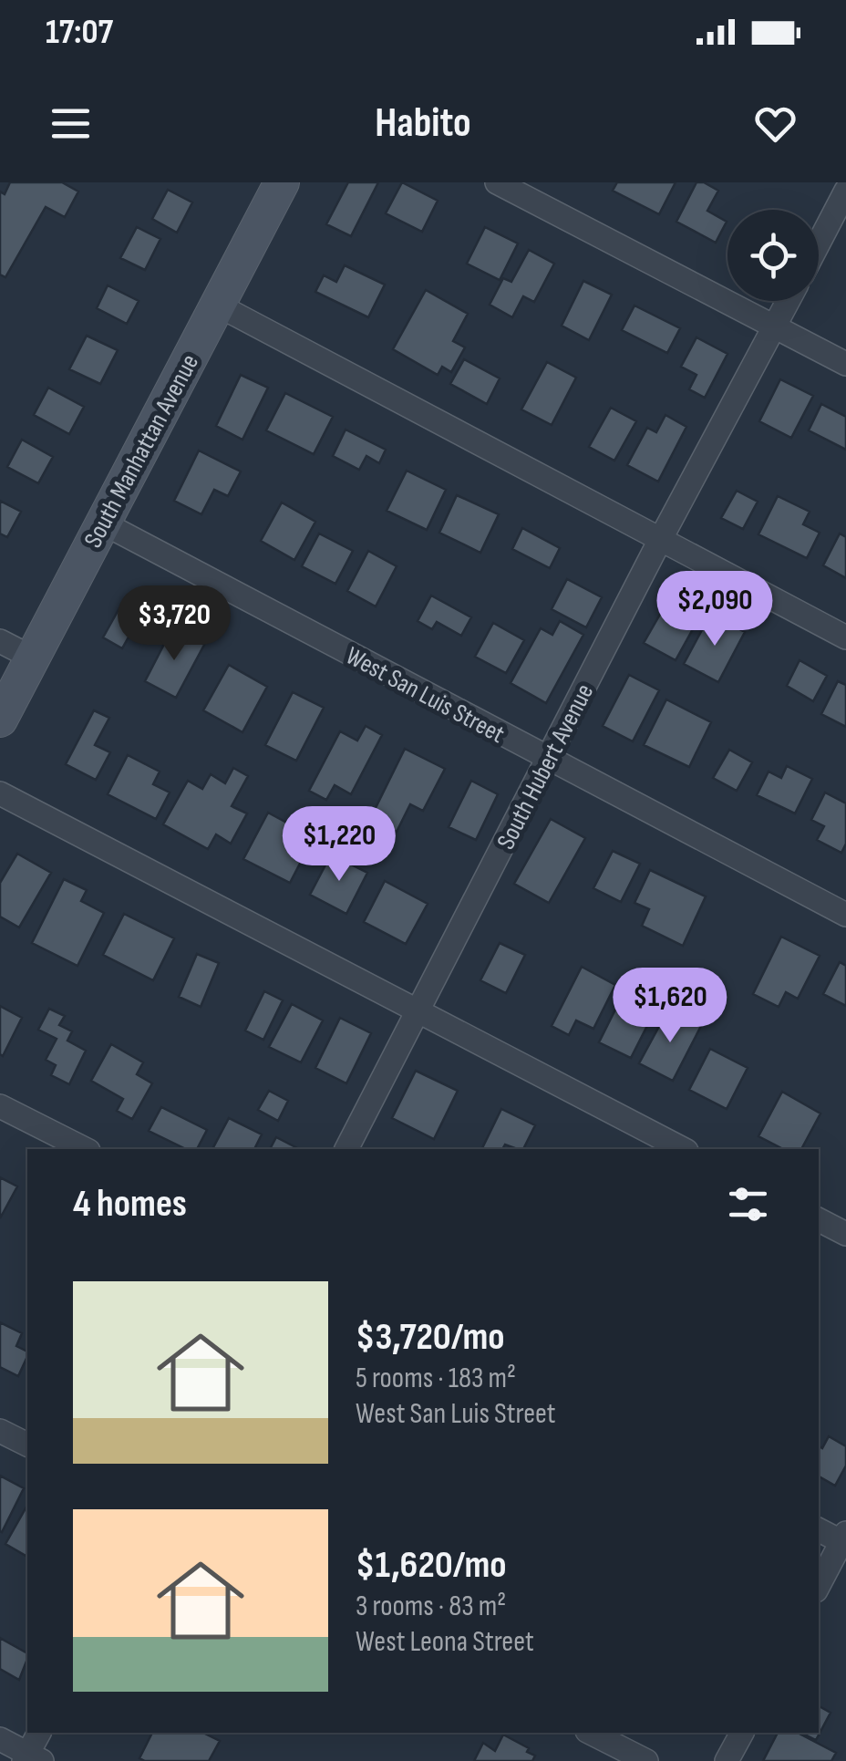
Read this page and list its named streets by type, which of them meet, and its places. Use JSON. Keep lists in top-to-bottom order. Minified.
{"streets":{"main road":["South Manhattan Avenue"],"street":["West San Luis Street","South Hubert Avenue"]},"crossings":[["South Manhattan Avenue","West San Luis Street"],["West San Luis Street","South Hubert Avenue"]],"page":{"status":"17:07","header":"Habito","price":["$2,090","$3,720","$1,220","$1,620"],"heading":"4 homes","list":[{"name":"$3,720/mo","note":"5 rooms · 183 m² · West San Luis Street"},{"name":"$1,620/mo","note":"3 rooms · 83 m² · West Leona Street"}]}}
